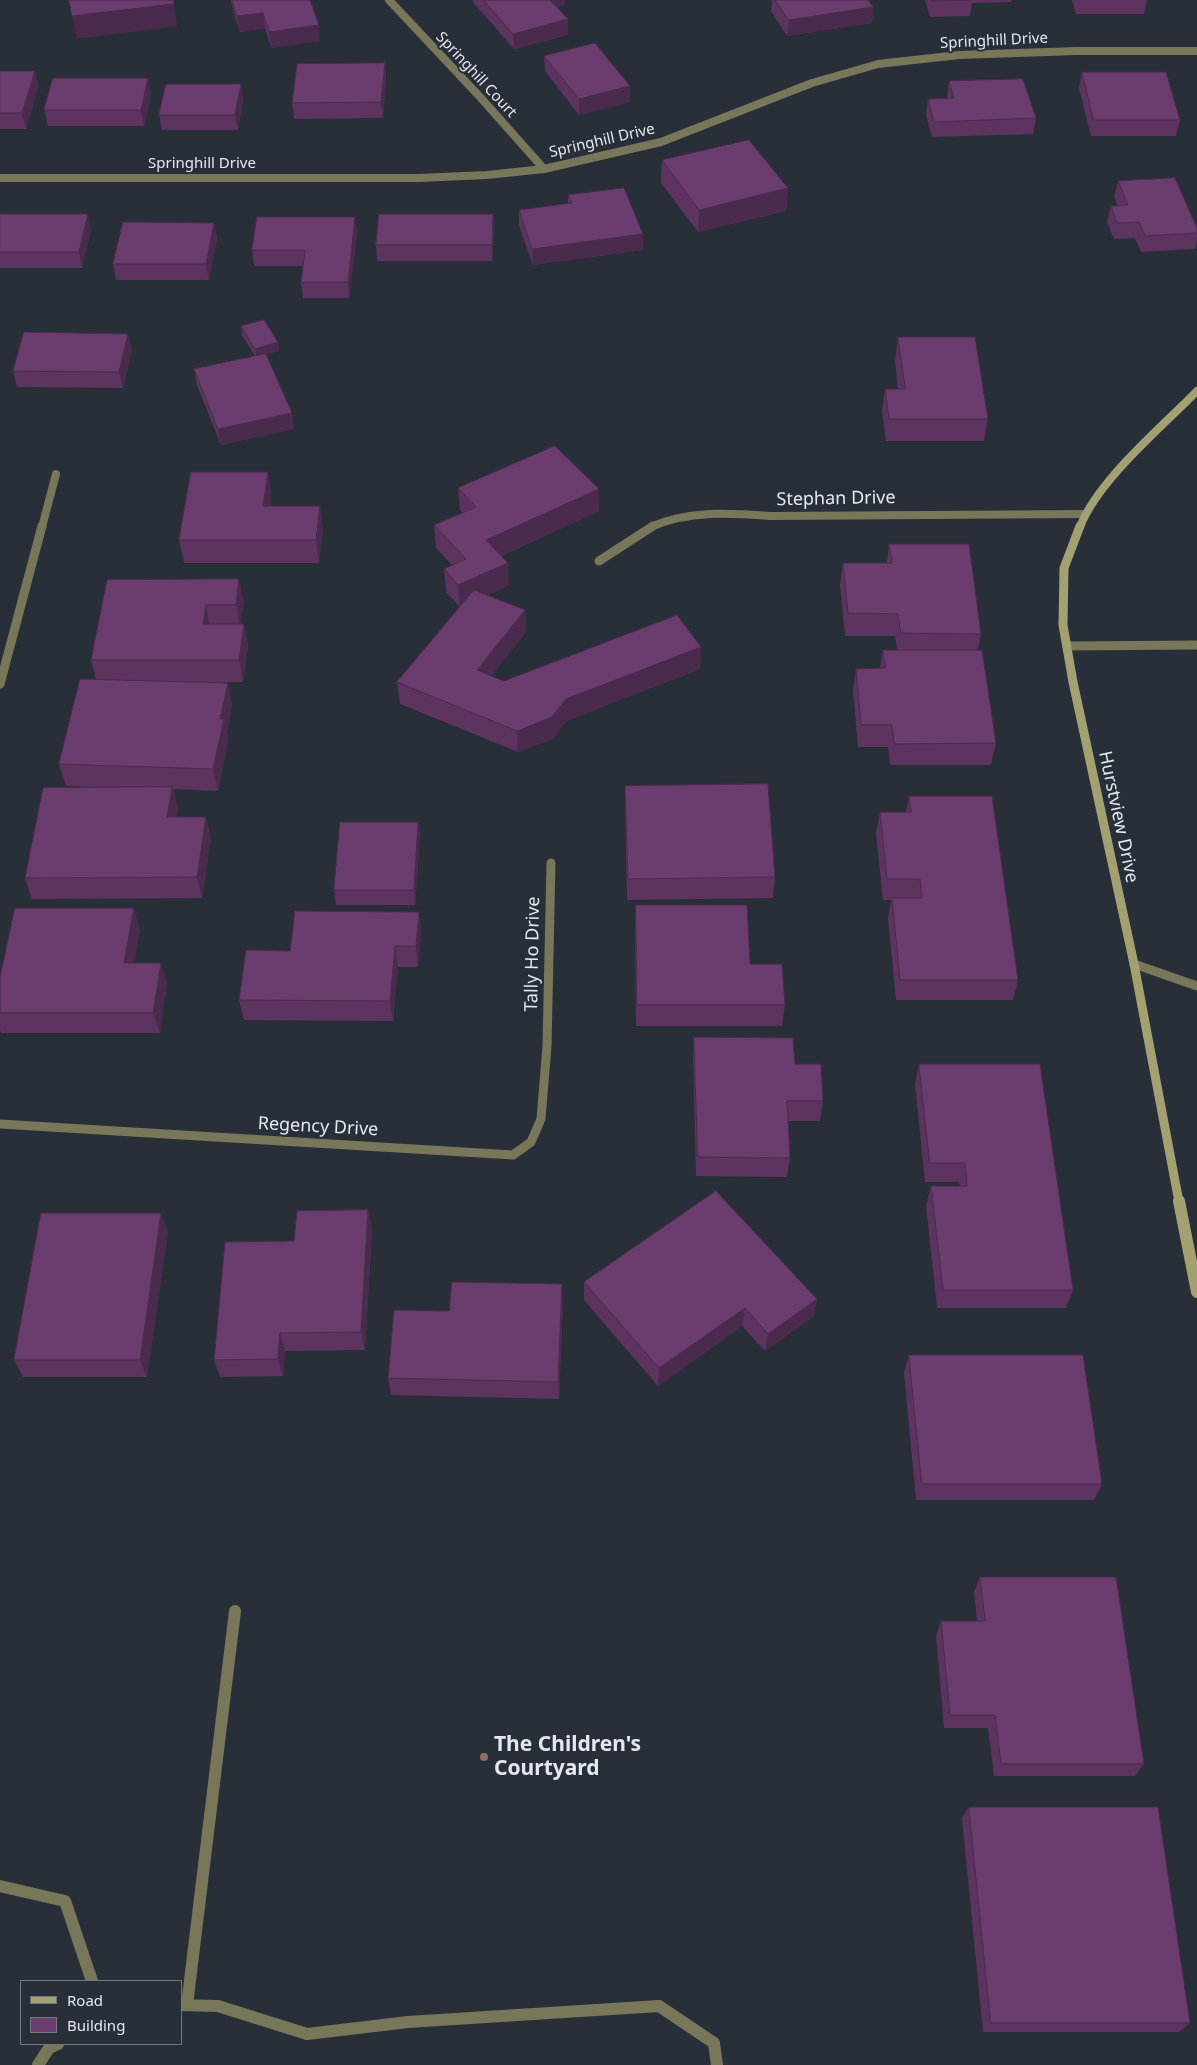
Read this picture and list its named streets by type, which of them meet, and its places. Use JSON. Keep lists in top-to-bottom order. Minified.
{"streets":{"street":["Springhill Drive","Springhill Court","Stephan Drive","Hurstview Drive","Tally Ho Drive","Regency Drive"]},"crossings":[["Springhill Drive","Springhill Court"],["Stephan Drive","Hurstview Drive"],["Tally Ho Drive","Regency Drive"]],"places":["The Children's Courtyard"],"legend":["Road","Building"]}
